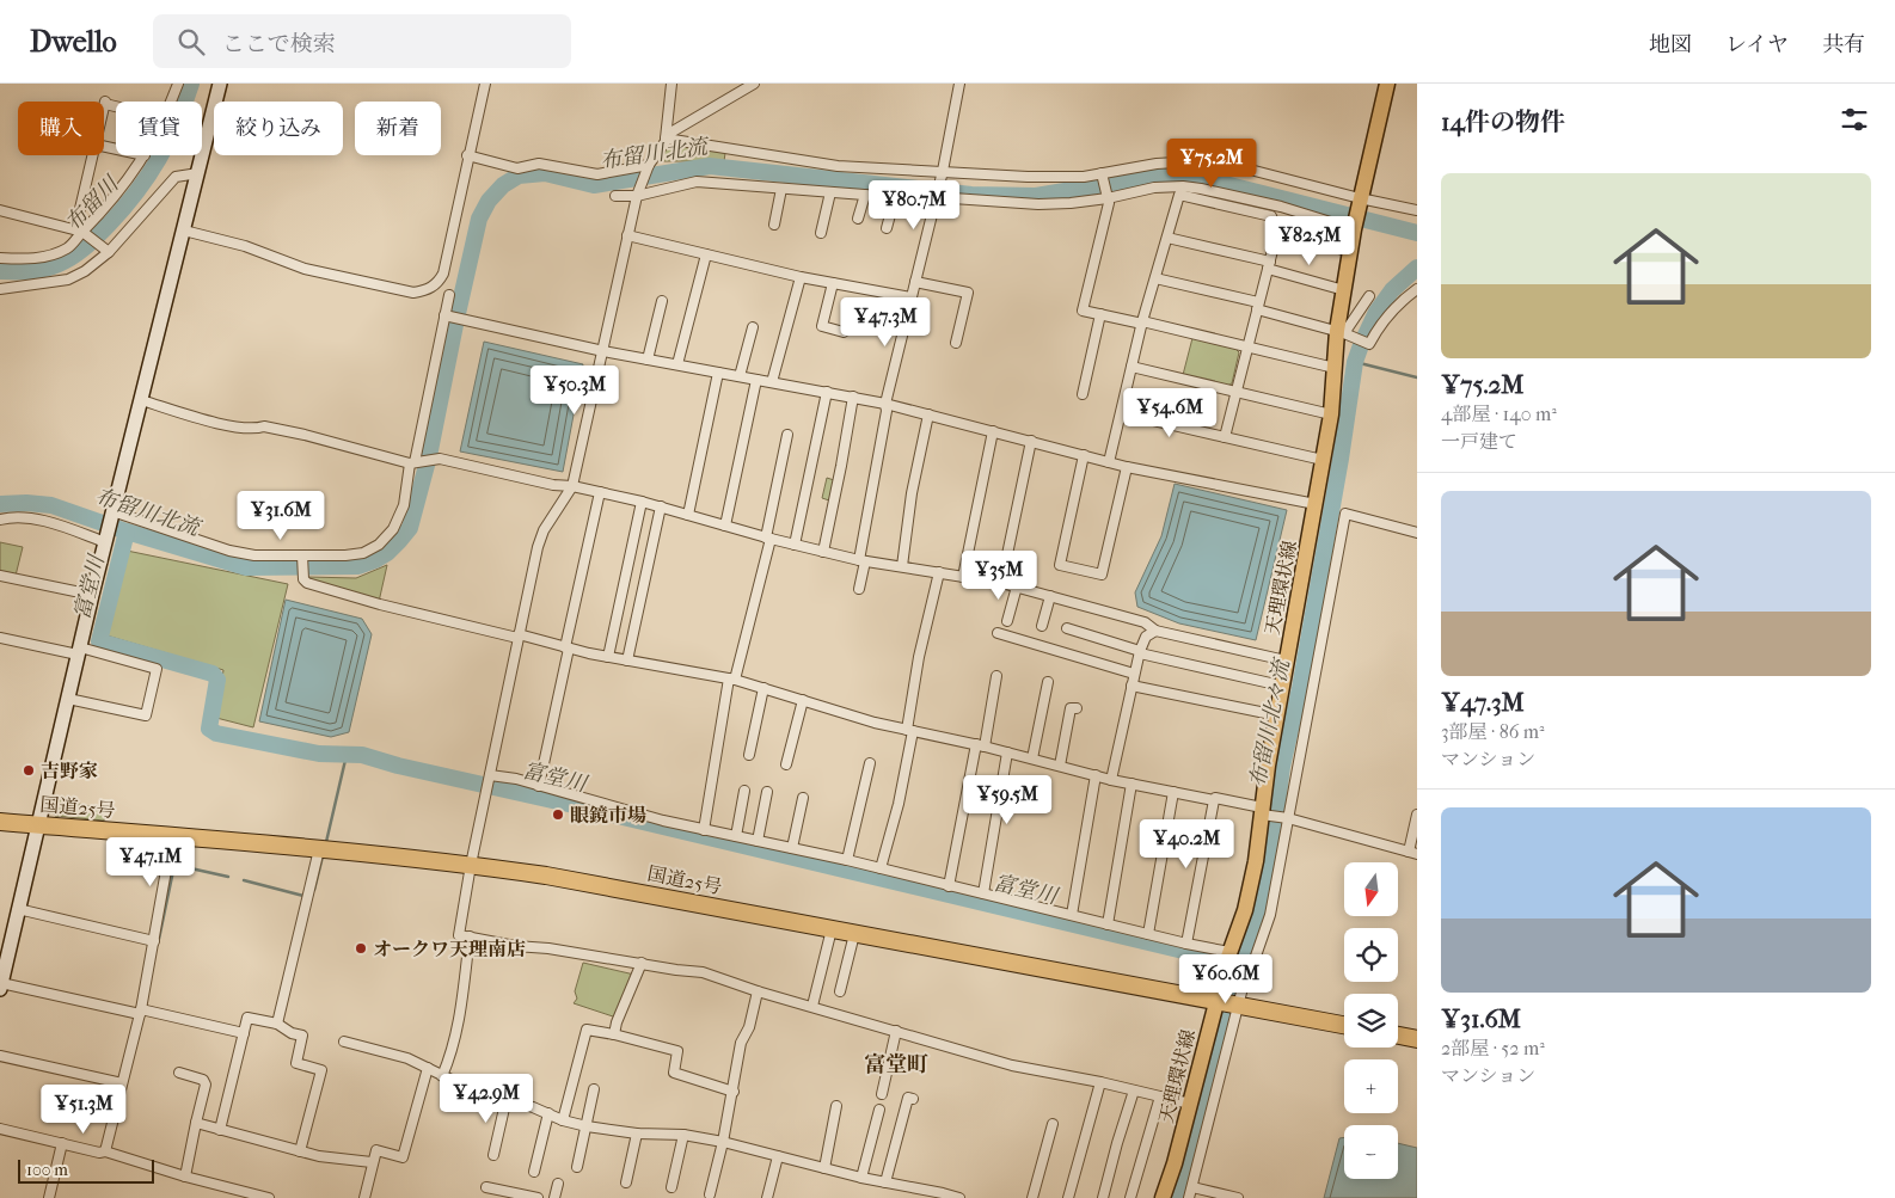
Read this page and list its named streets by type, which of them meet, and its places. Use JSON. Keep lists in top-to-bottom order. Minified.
{"streets":{"highway":["国道25号"],"main road":["天理環状線"]},"crossings":[["天理環状線","国道25号"]],"districts":["富堂町"],"water":["布留川北流","布留川","富堂川","布留川北々流"],"places":["吉野家","眼鏡市場","オークワ天理南店"],"scale_bar":"100 m","north":"bottom","page":{"header":"Dwello","search":"ここで検索","nav":["地図","レイヤ","共有"],"heading":"14件の物件","chip":["購入","賃貸","絞り込み","新着"],"price":["¥75.2M","¥80.7M","¥82.5M","¥47.3M","¥50.3M","¥54.6M","¥31.6M","¥35M","¥59.5M","¥40.2M","¥47.1M","¥60.6M","¥42.9M","¥51.3M"],"list":[{"name":"¥75.2M","note":"4部屋 · 140 m² · 一戸建て"},{"name":"¥47.3M","note":"3部屋 · 86 m² · マンション"},{"name":"¥31.6M","note":"2部屋 · 52 m² · マンション"}],"map_buttons":["+","−"],"scale":"100 m"}}
